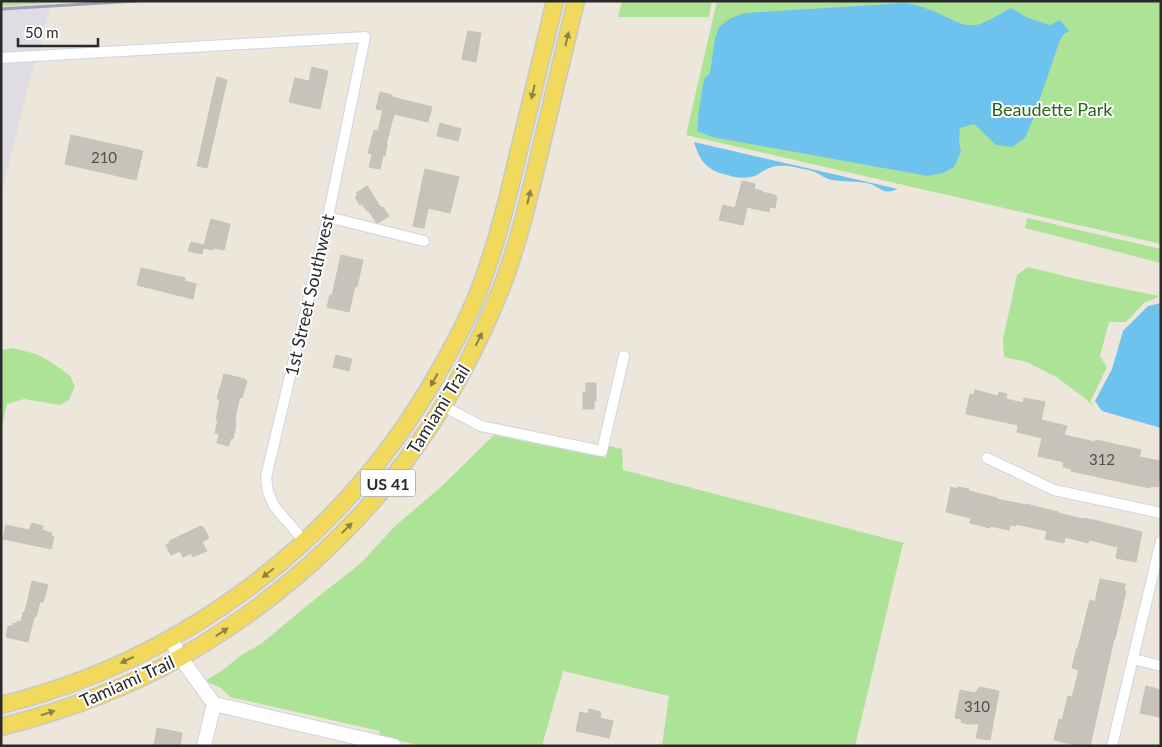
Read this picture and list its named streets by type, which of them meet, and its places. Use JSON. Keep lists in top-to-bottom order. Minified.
{"streets":{"main road":["Tamiami Trail","US 41"],"street":["1st Street Southwest"]},"crossings":[["1st Street Southwest","Tamiami Trail"]],"parks":["Beaudette Park"],"house_numbers":["210","312","310"],"scale_bar":"50 m"}
